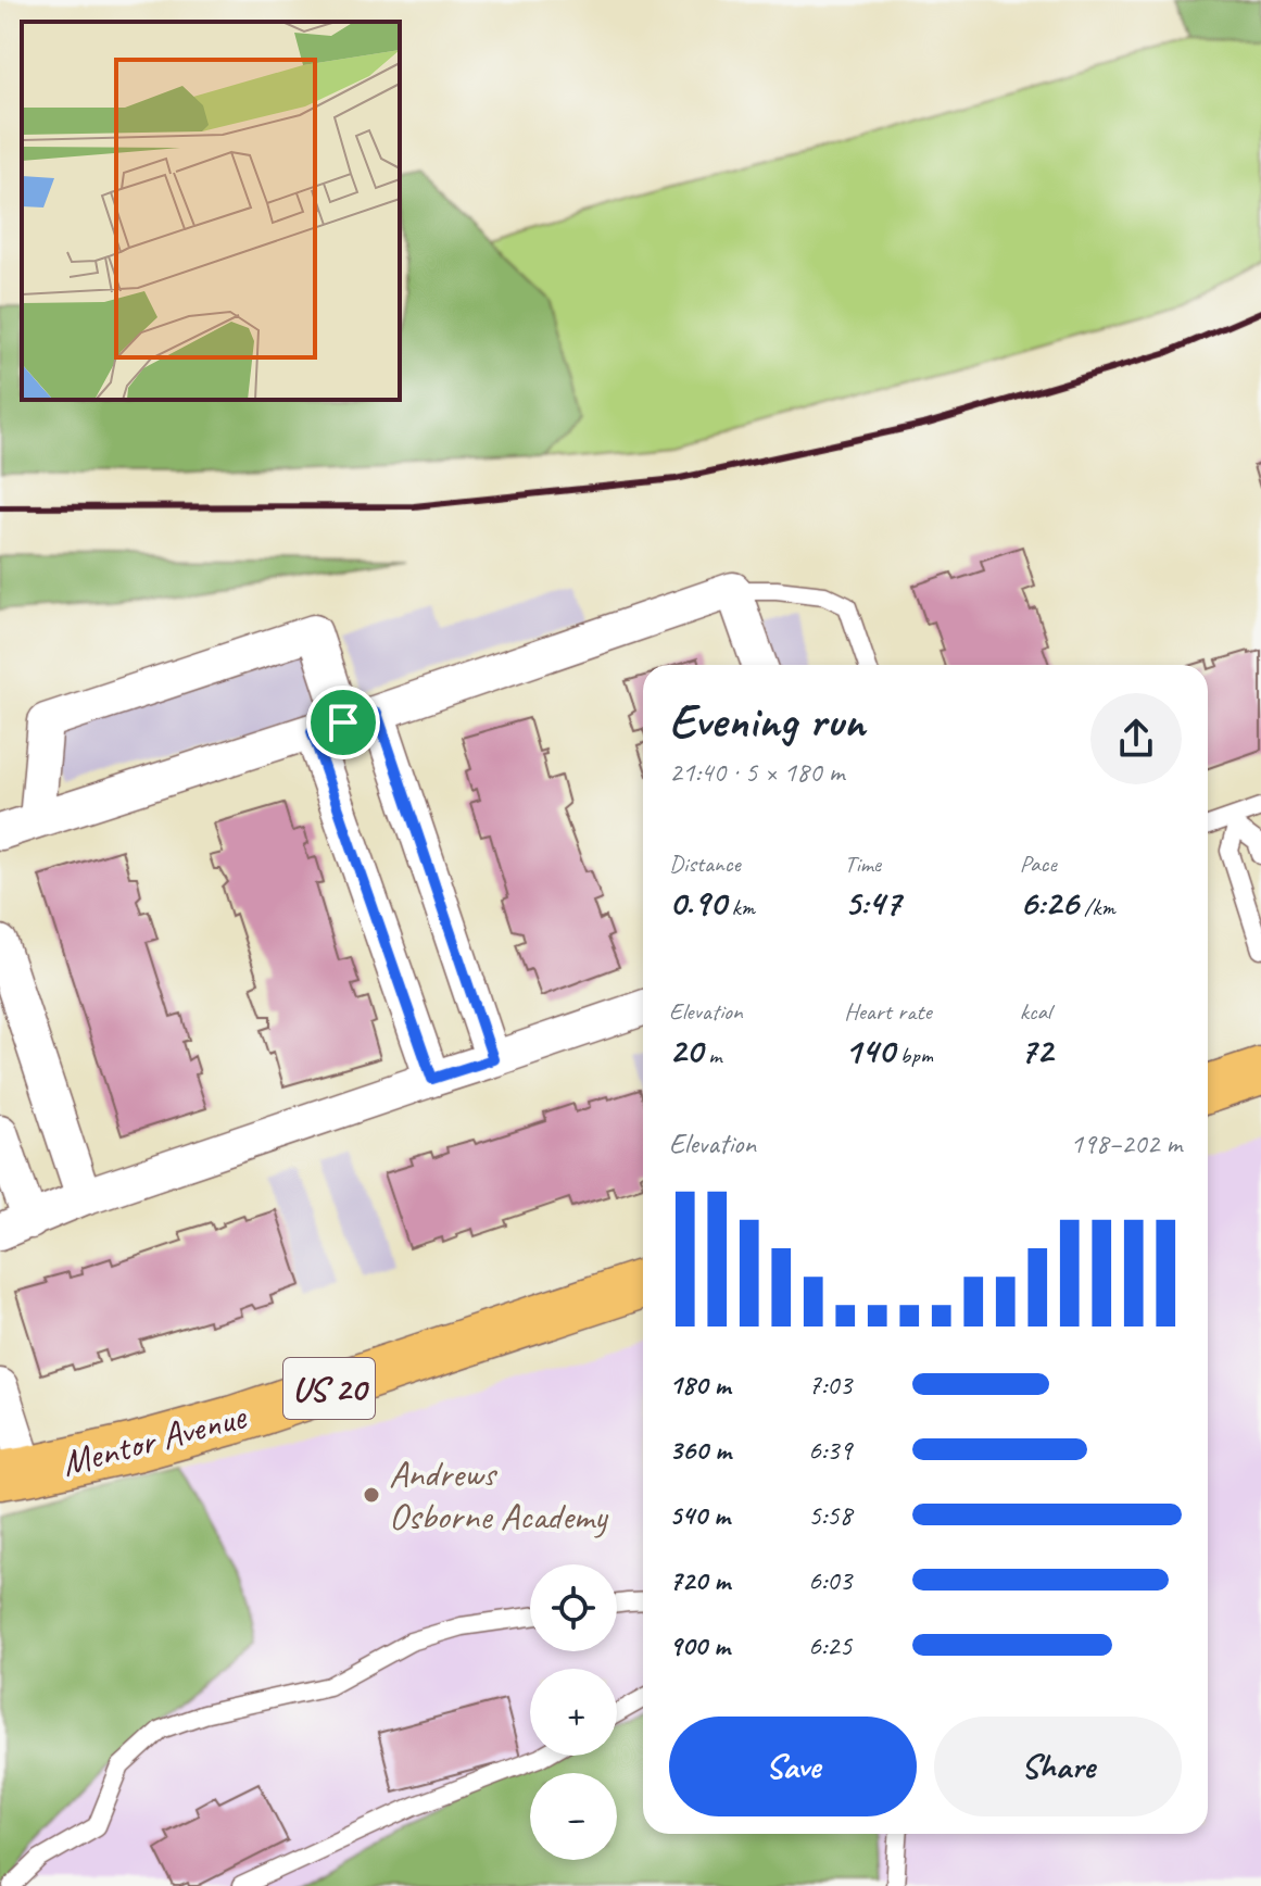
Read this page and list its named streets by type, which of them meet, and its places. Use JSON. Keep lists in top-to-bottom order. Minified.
{"streets":{"main road":["US 20","Mentor Avenue"]},"places":["Andrews Osborne Academy"],"page":{"heading":["Evening run","21:40 · 5 × 180 m"],"stats":[["Distance","0.90 km"],["Time","5:47"],["Pace","6:26 /km"],["Elevation","20 m"],["Heart rate","140 bpm"],["kcal","72"]],"chart":["Elevation","198–202 m"],"list":[{"name":"180 m","note":"7:03"},{"name":"360 m","note":"6:39"},{"name":"540 m","note":"5:58"},{"name":"720 m","note":"6:03"},{"name":"900 m","note":"6:25"}],"map_buttons":["+","−"],"buttons":["Save","Share"]}}
